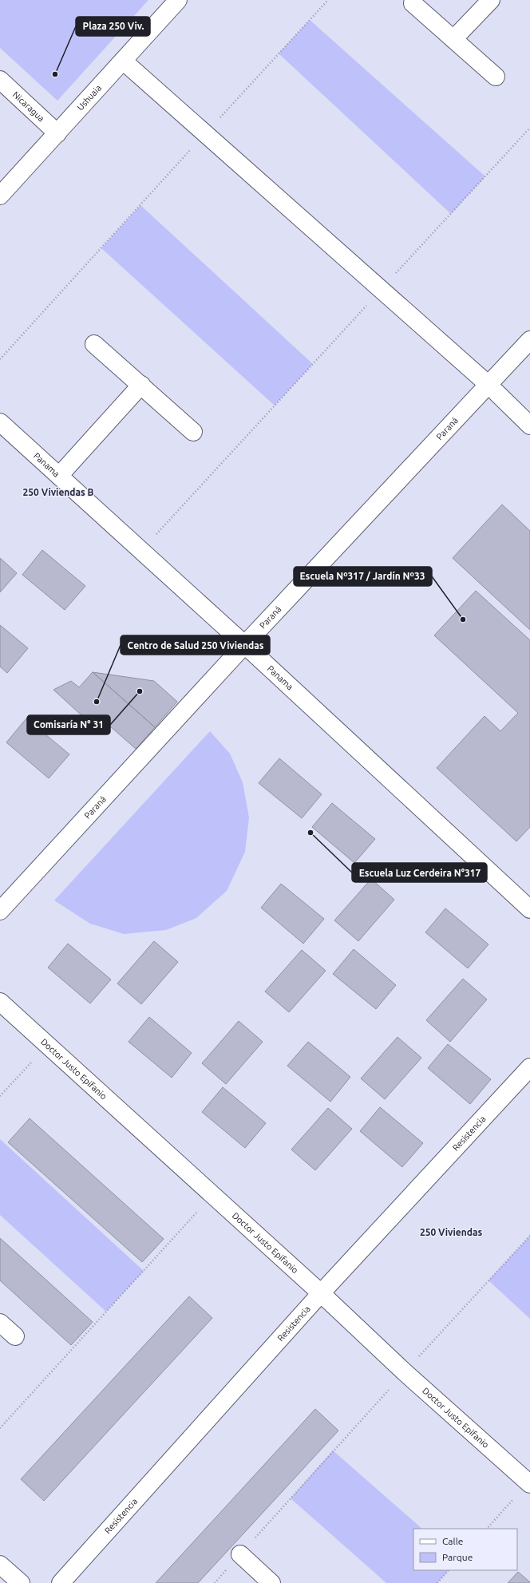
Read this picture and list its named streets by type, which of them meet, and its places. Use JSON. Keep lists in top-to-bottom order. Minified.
{"streets":{"street":["Ushuaia","Nicaragua","Paraná","Panama","Doctor Justo Epifanio","Resistencia"]},"crossings":[["Ushuaia","Nicaragua"],["Paraná","Panama"],["Doctor Justo Epifanio","Resistencia"]],"districts":["250 Viviendas B","250 Viviendas"],"places":["Plaza 250 Viv.","Escuela Nº317 / Jardín Nº33","Comisaría N° 31","Centro de Salud 250 Viviendas","Escuela Luz Cerdeira N°317"],"legend":["Calle","Parque"]}
